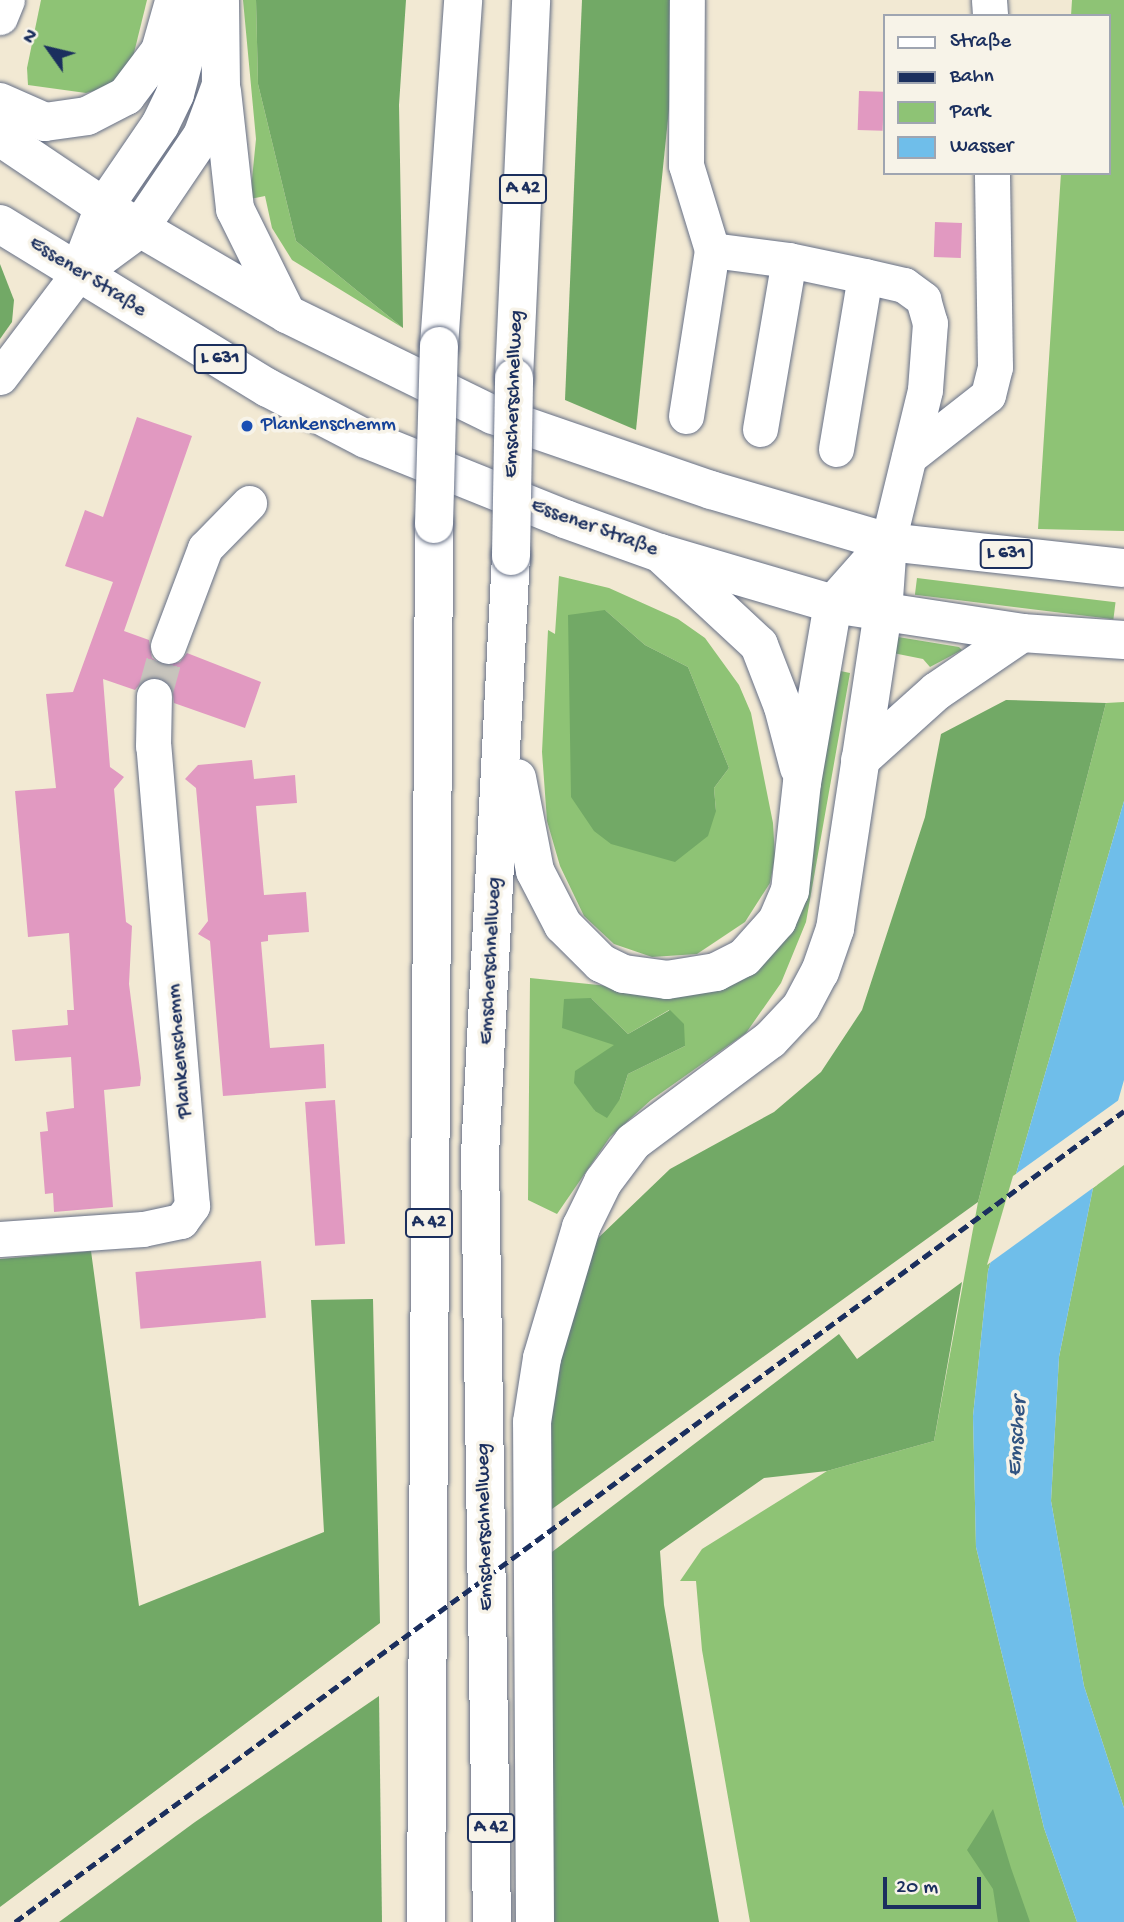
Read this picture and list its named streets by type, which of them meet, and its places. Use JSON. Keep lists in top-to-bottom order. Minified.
{"streets":{"main road":["A 42","Essener Straße","L 631","Emscherschnellweg"],"street":["Plankenschemm"]},"water":["Emscher"],"places":["Plankenschemm"],"legend":["Straße","Bahn","Park","Wasser"],"scale_bar":"20 m","north":"top left"}
